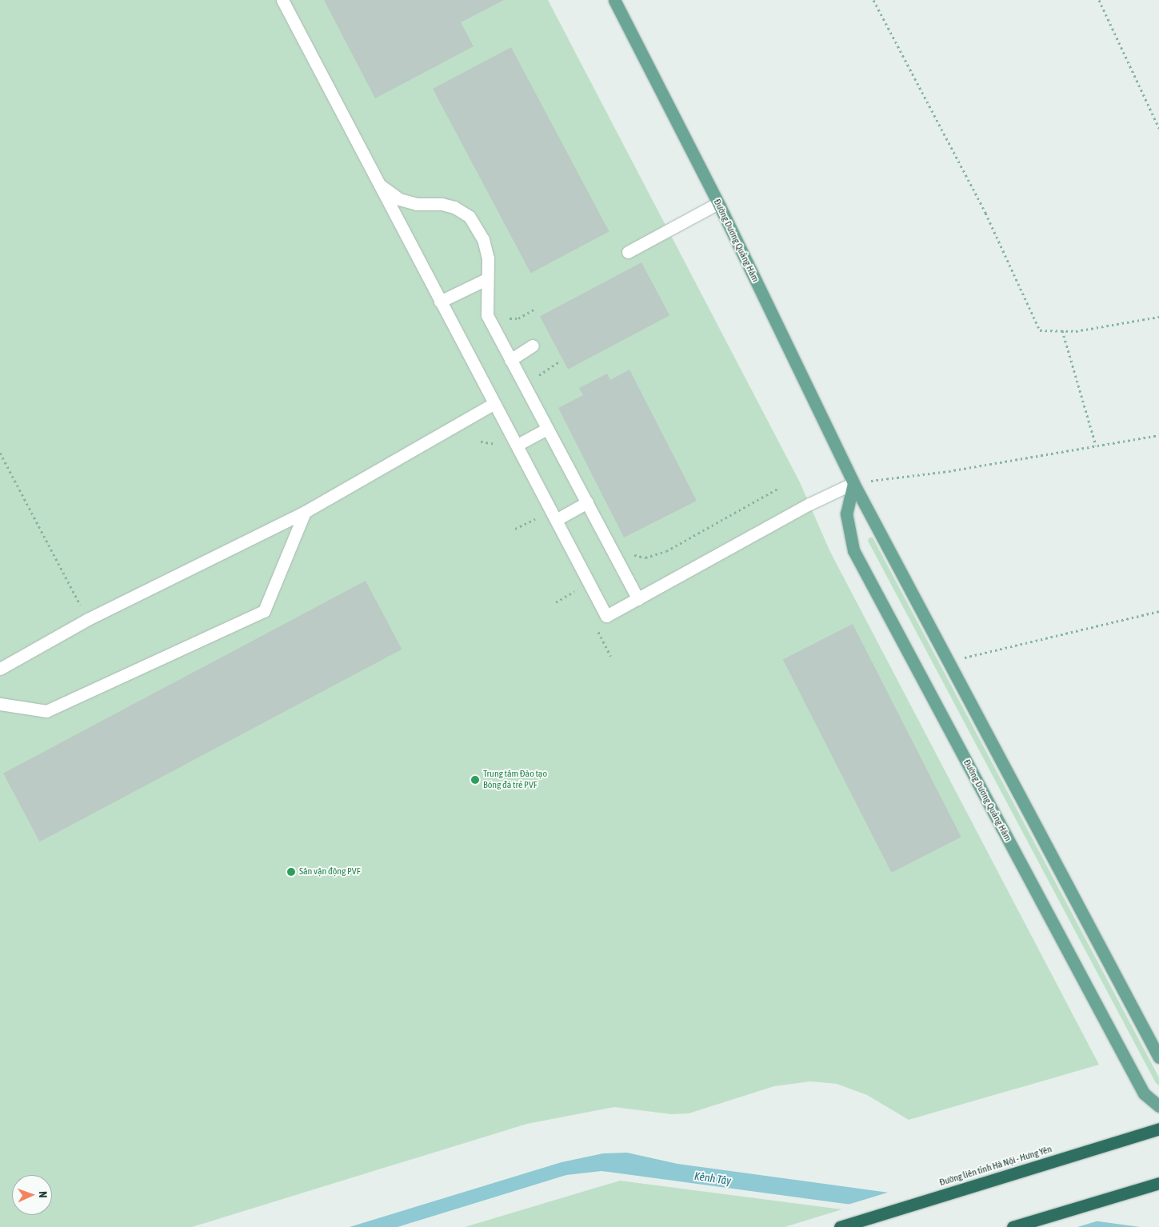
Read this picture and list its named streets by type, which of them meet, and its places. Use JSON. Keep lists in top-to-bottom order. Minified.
{"streets":{"highway":["Đường liên tỉnh Hà Nội - Hưng Yên"],"main road":["Đường Dương Quảng Hàm"]},"water":["Kênh Tây"],"places":["Trung tâm Đào tạo Bóng đá trẻ PVF","Sân vận động PVF"],"north":"right"}
